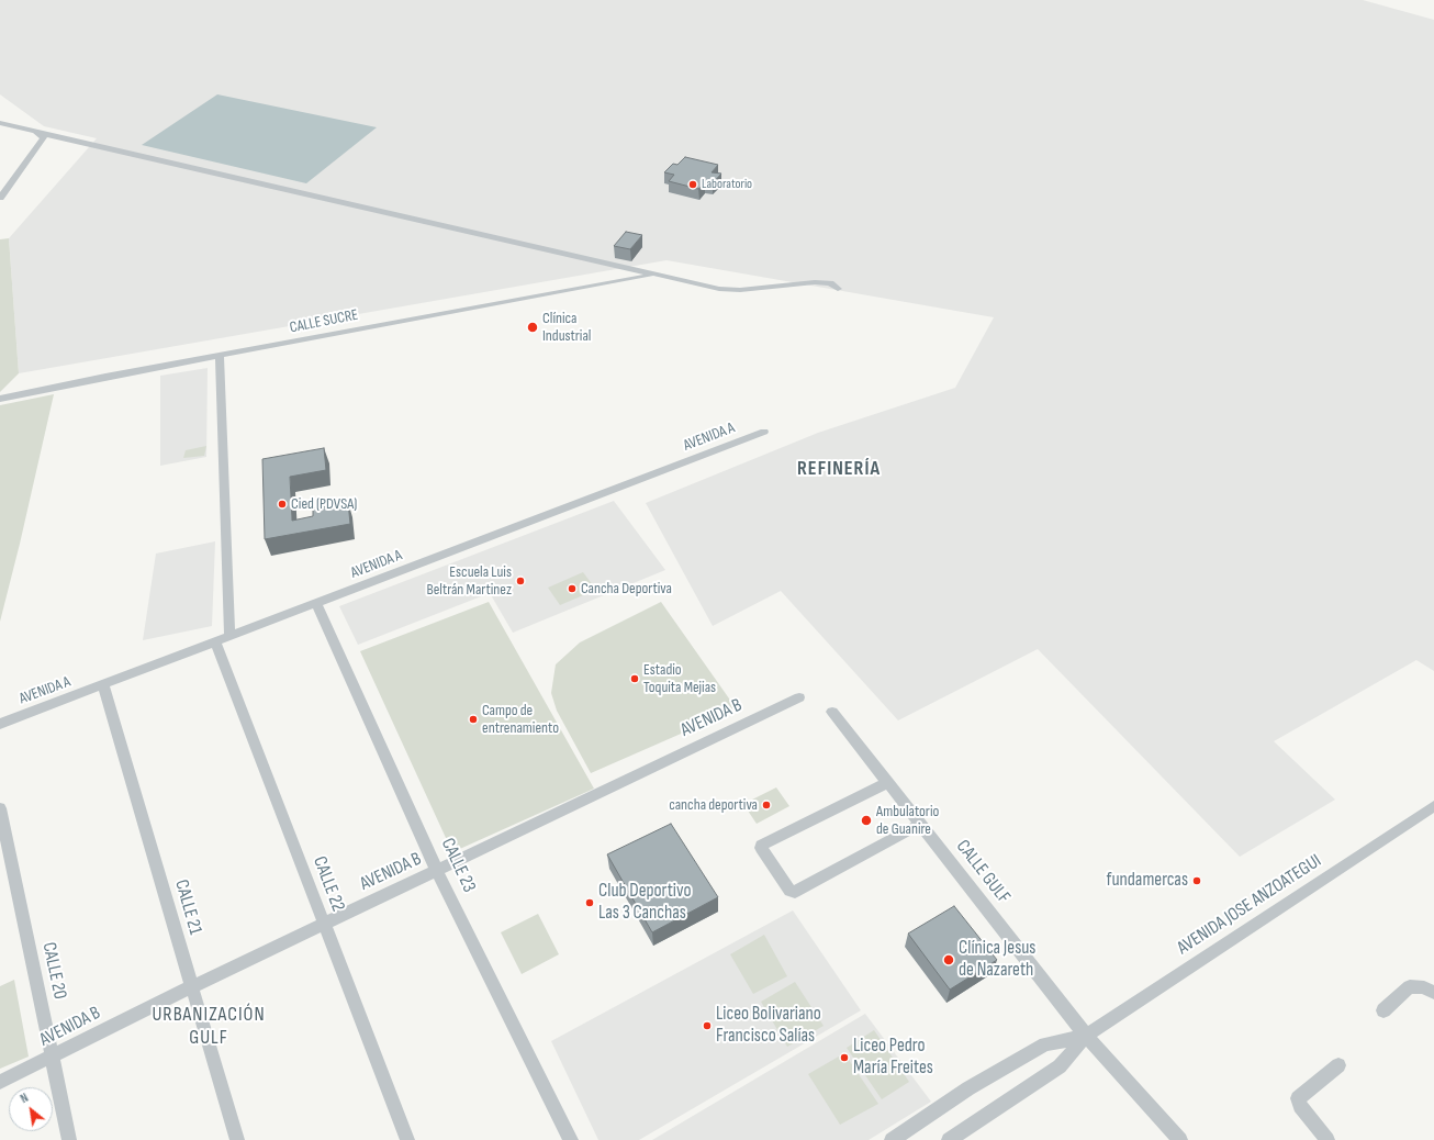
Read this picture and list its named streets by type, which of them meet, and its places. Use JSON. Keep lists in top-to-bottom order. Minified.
{"streets":{"street":["CALLE SUCRE","AVENIDA A","AVENIDA B","CALLE 23","CALLE GULF","CALLE 22","AVENIDA JOSE ANZOATEGUI","CALLE 21","CALLE 20"]},"crossings":[["AVENIDA A","CALLE 23"],["AVENIDA A","CALLE 22"],["AVENIDA A","CALLE 21"],["AVENIDA B","CALLE 23"],["AVENIDA B","CALLE 22"],["AVENIDA B","CALLE 21"],["AVENIDA B","CALLE 20"],["CALLE GULF","AVENIDA JOSE ANZOATEGUI"]],"districts":["REFINERÍA","URBANIZACIÓN GULF"],"places":["Laboratorio","Clínica Industrial","Cied (PDVSA)","Escuela Luis Beltrán Martinez","Cancha Deportiva","Estadio Toquita Mejias","Campo de entrenamiento","cancha deportiva","Ambulatorio de Guanire","fundamercas","Club Deportivo Las 3 Canchas","Clínica Jesus de Nazareth","Liceo Bolivariano Francisco Salías","Liceo Pedro María Freites"],"north":"top left"}
